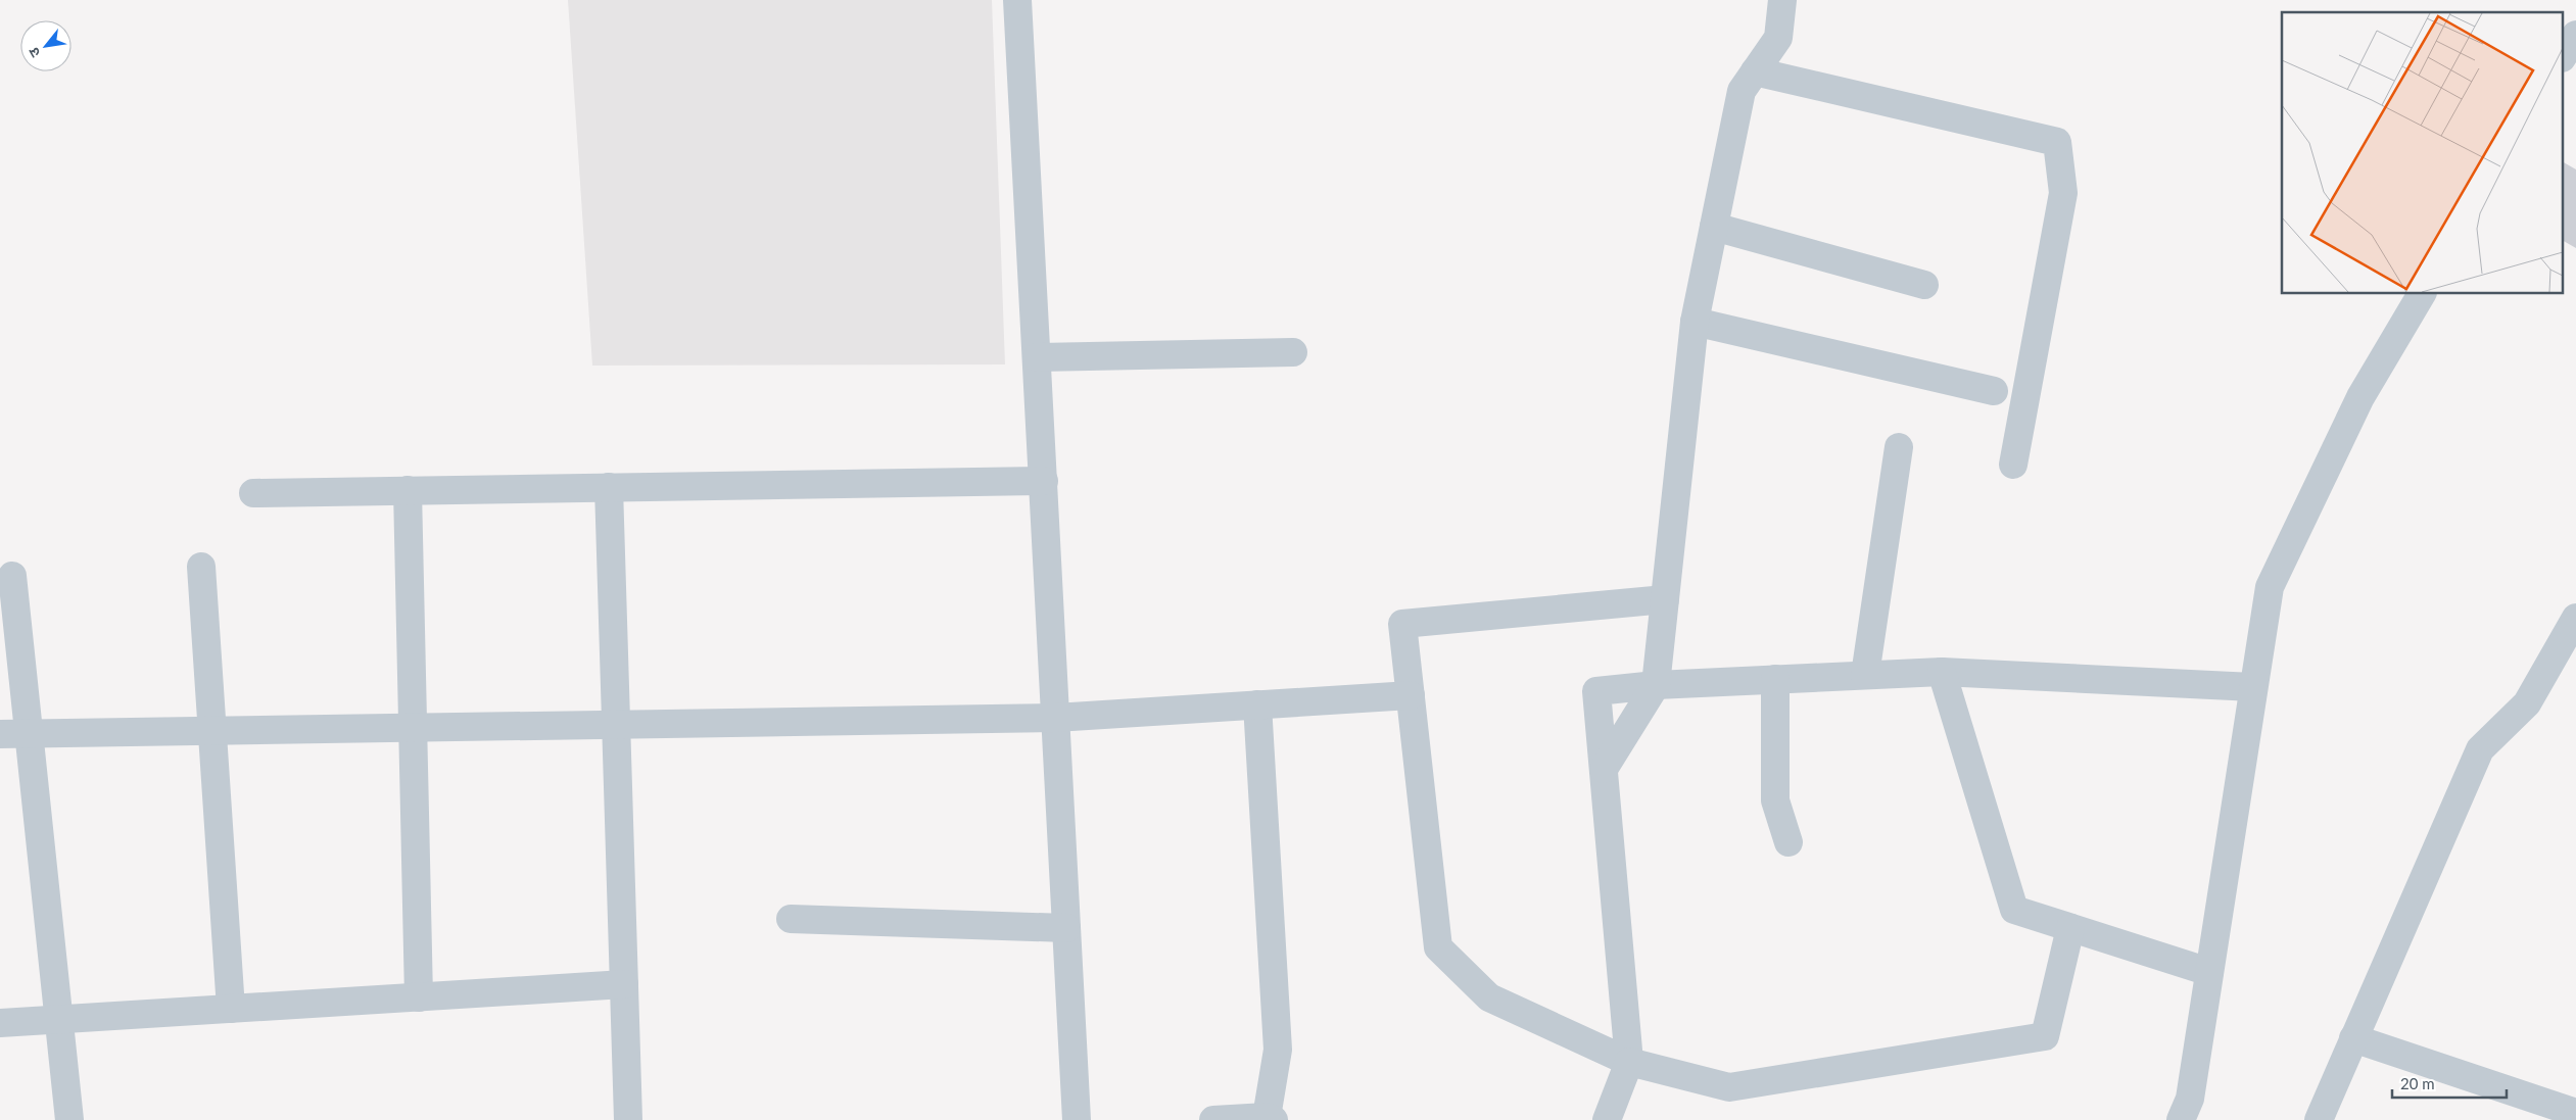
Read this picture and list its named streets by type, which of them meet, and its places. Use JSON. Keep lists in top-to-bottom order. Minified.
{"scale_bar":"20 m","north":"bottom left"}
